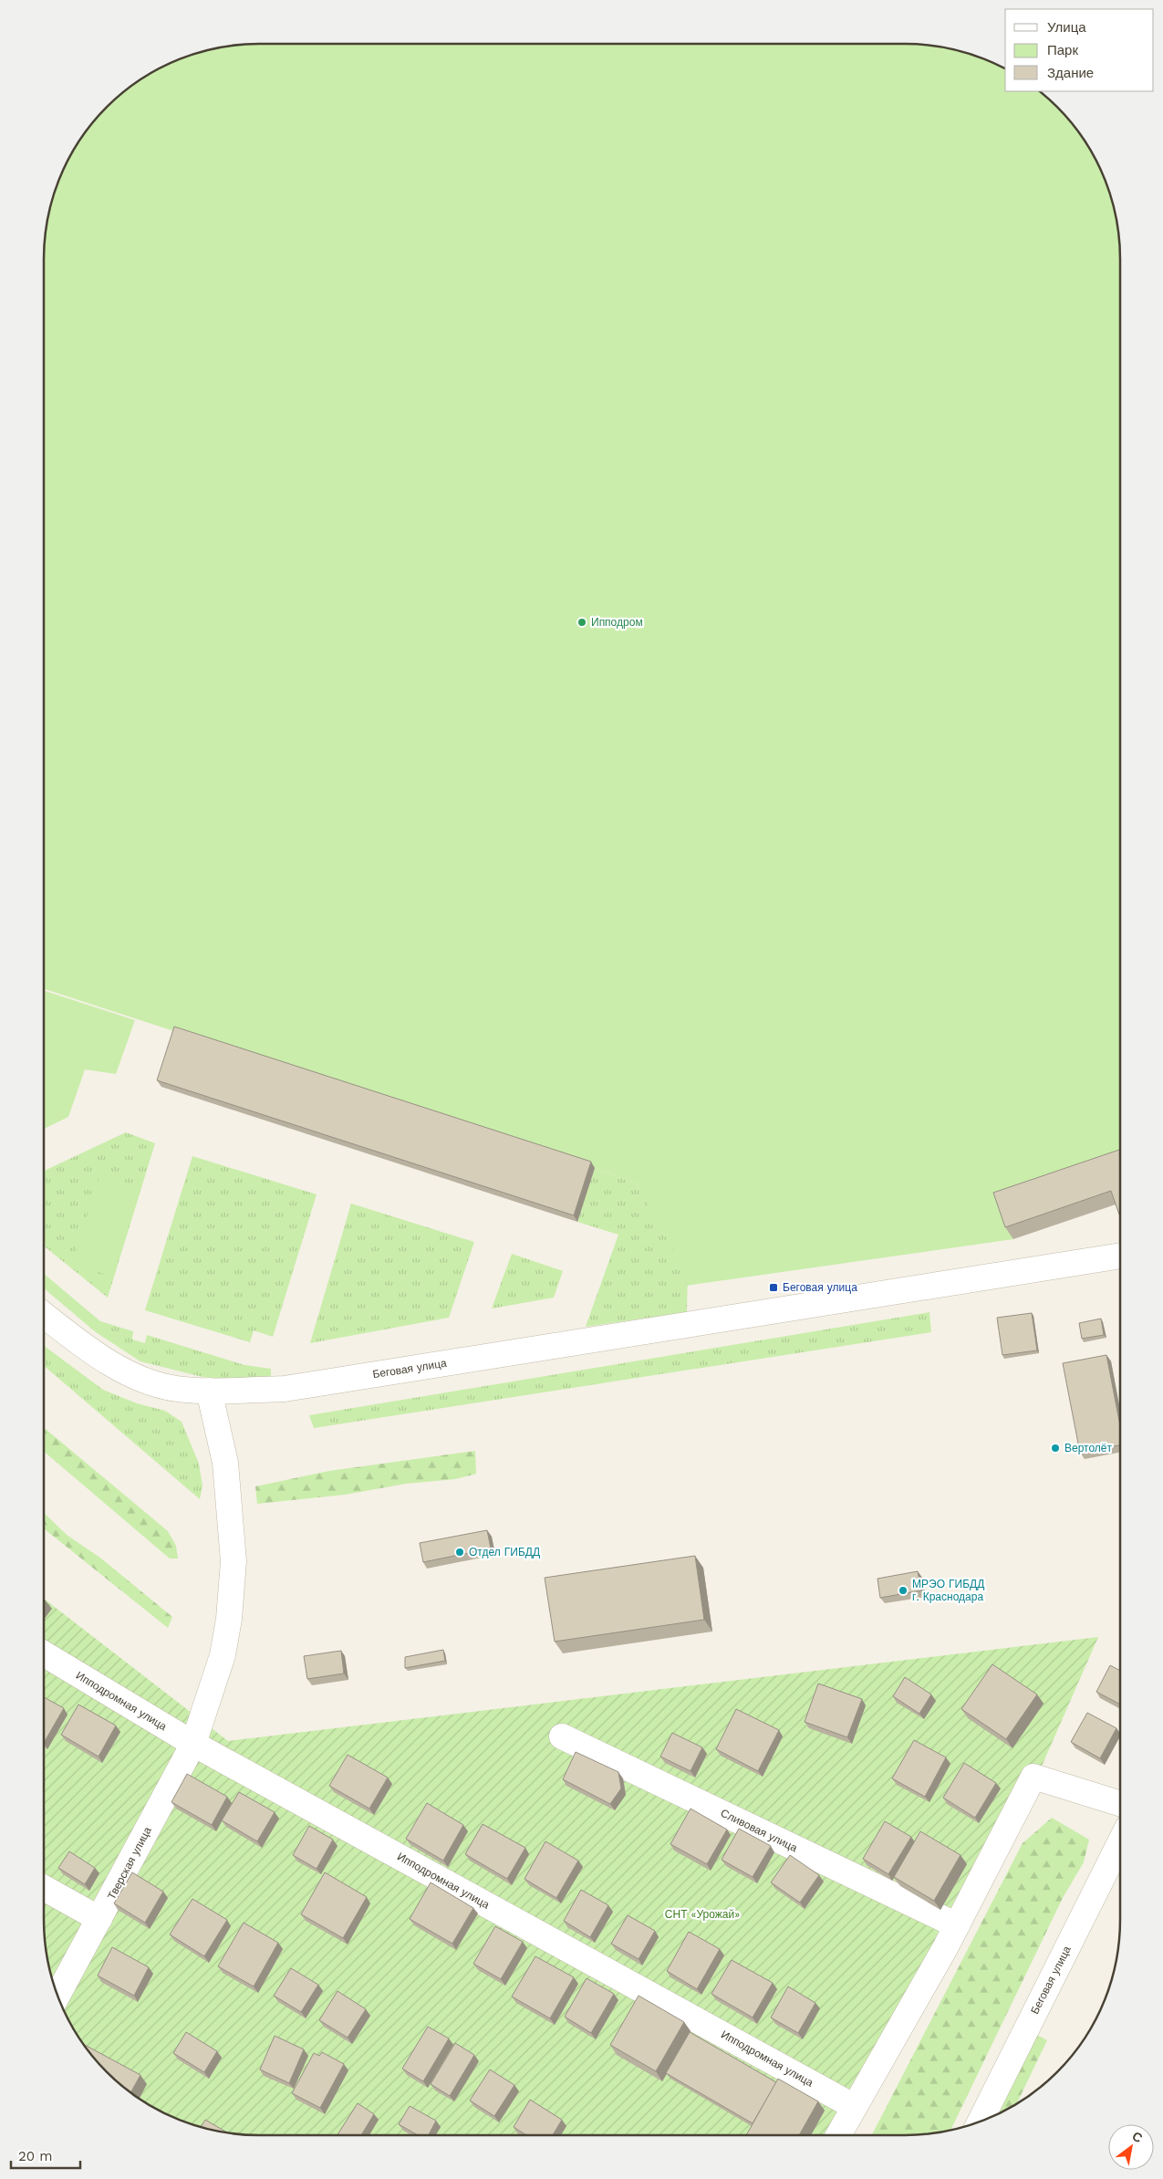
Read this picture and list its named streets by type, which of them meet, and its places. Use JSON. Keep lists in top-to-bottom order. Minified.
{"streets":{"street":["Беговая улица","Ипподромная улица","Сливовая улица","Тверская улица"]},"crossings":[["Беговая улица","Тверская улица"],["Ипподромная улица","Тверская улица"]],"parks":["СНТ «Урожай»"],"places":{"other":["Ипподром","Вертолёт","Отдел ГИБДД","МРЭО ГИБДД г. Краснодара"],"transit":["Беговая улица"]},"legend":["Улица","Парк","Здание"],"scale_bar":"20 m","north":"top right"}
